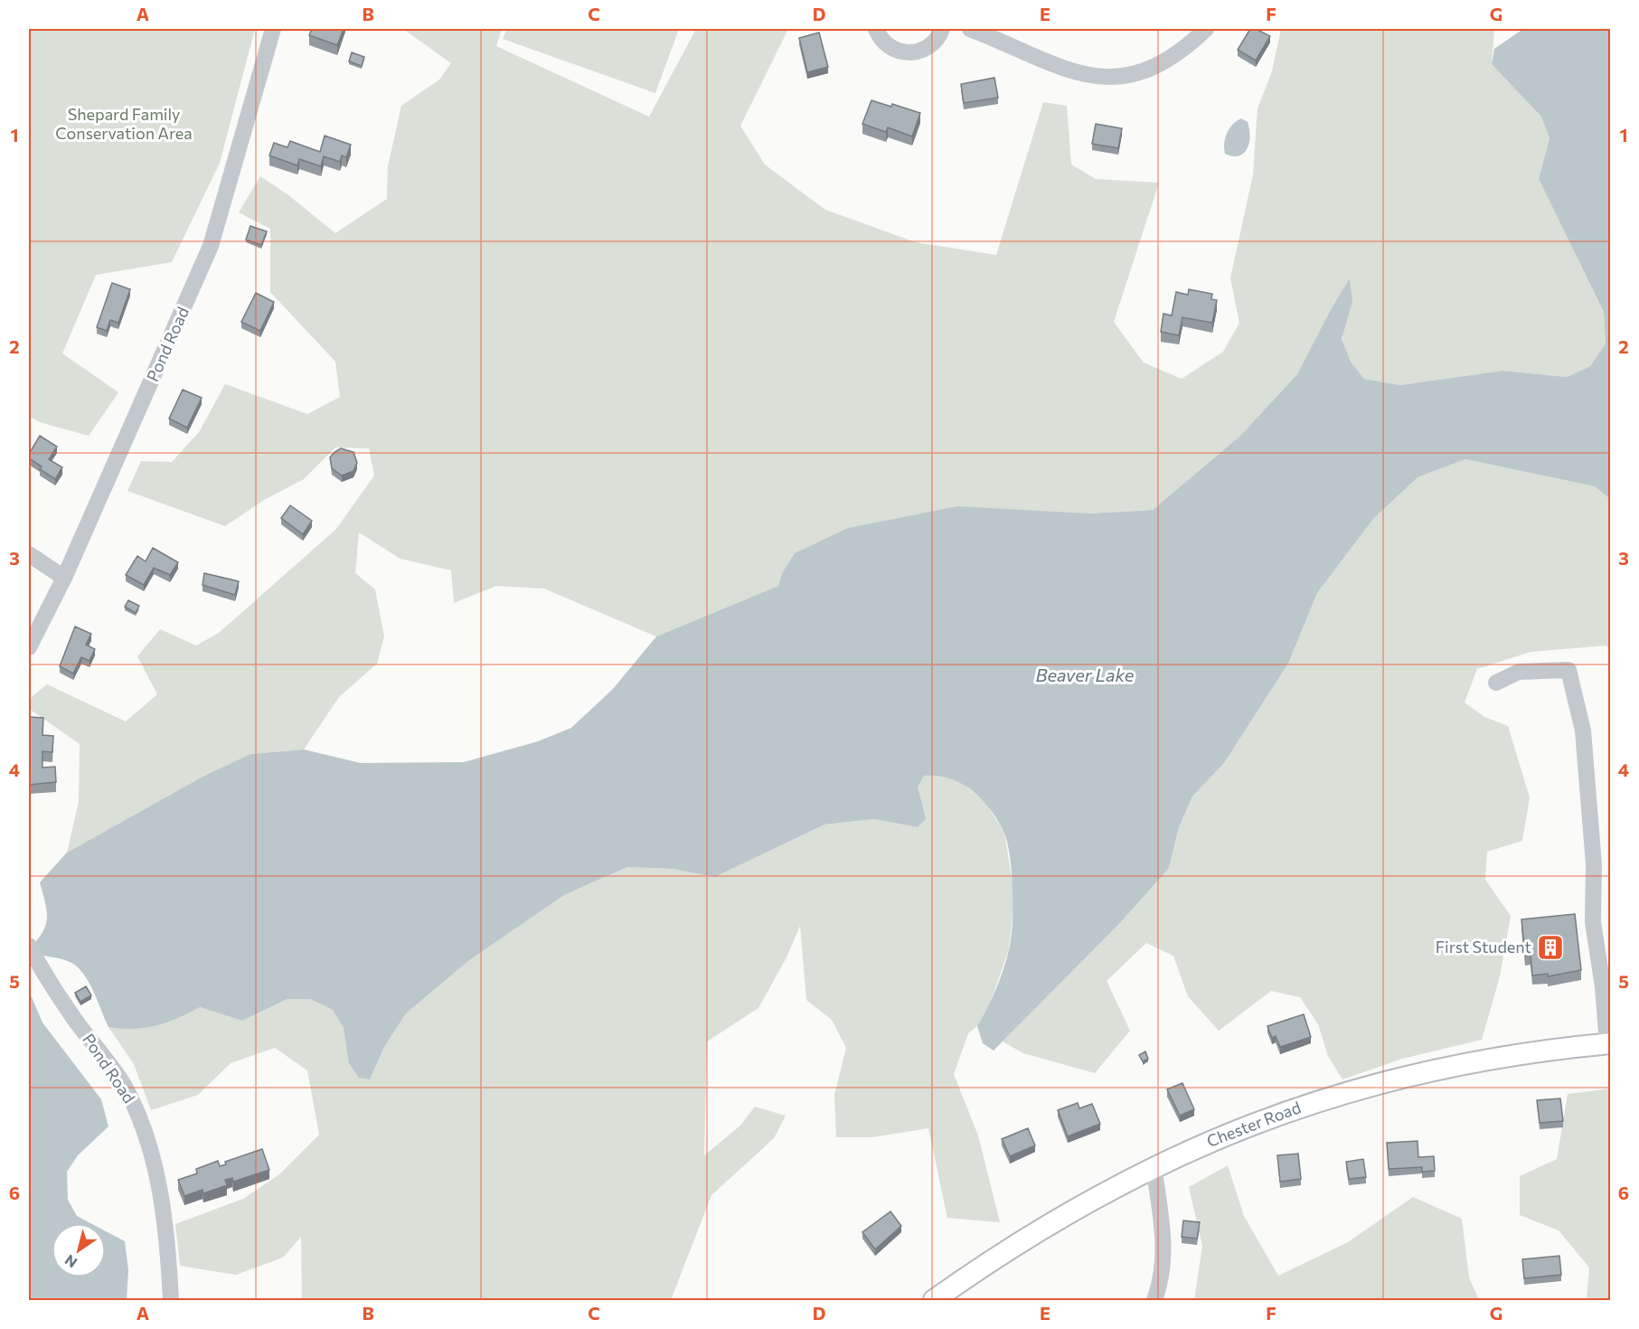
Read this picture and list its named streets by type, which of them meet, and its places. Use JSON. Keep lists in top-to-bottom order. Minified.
{"streets":{"main road":["Chester Road"],"street":["Pond Road"]},"water":["Beaver Lake"],"parks":["Shepard Family Conservation Area"],"places":{"building":["First Student"]},"north":"bottom left","grid":{"columns":["A","B","C","D","E","F","G"],"rows":["1","2","3","4","5","6"]}}
